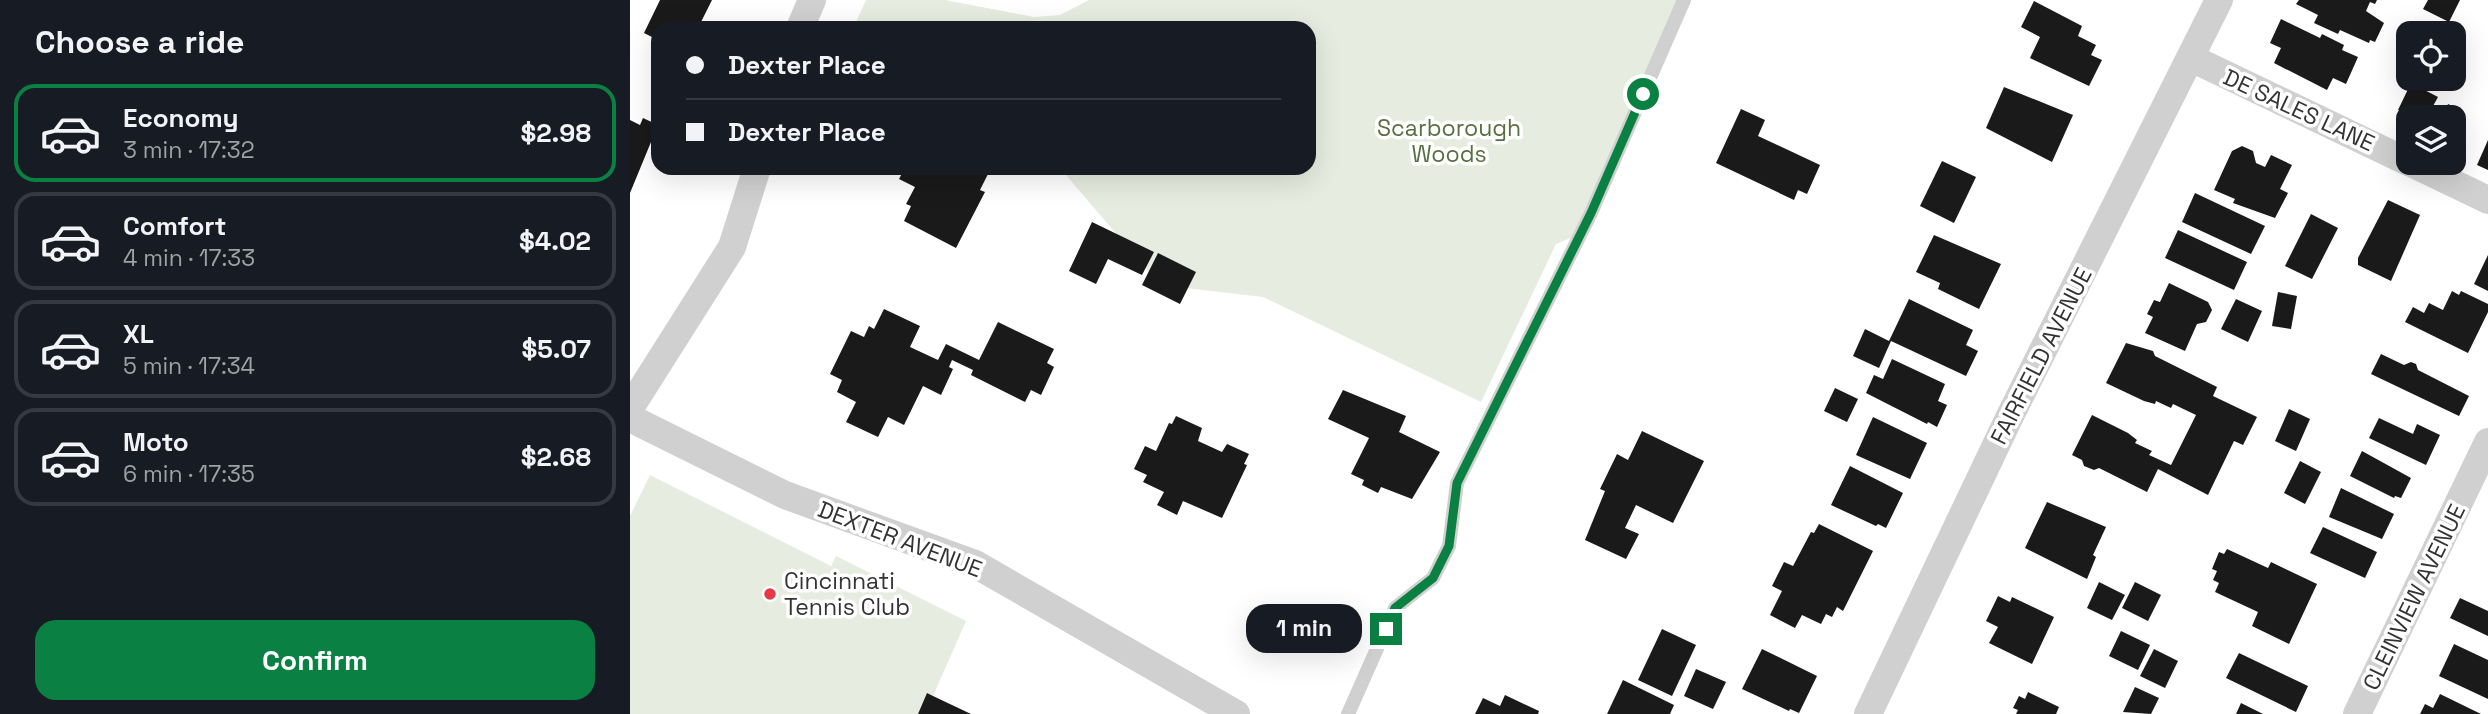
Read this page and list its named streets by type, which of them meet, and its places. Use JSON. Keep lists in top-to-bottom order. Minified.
{"streets":{"street":["DE SALES LANE","FAIRFIELD AVENUE","DEXTER AVENUE","CLEINVIEW AVENUE"]},"crossings":[["DE SALES LANE","FAIRFIELD AVENUE"]],"parks":["Scarborough Woods"],"places":["Cincinnati Tennis Club"],"page":{"heading":"Choose a ride","banner":["Dexter Place","Dexter Place"],"list":[{"name":"Economy","note":"3 min · 17:32","value":"$2.98"},{"name":"Comfort","note":"4 min · 17:33","value":"$4.02"},{"name":"XL","note":"5 min · 17:34","value":"$5.07"},{"name":"Moto","note":"6 min · 17:35","value":"$2.68"}],"bubble":"1 min","buttons":"Confirm"}}
